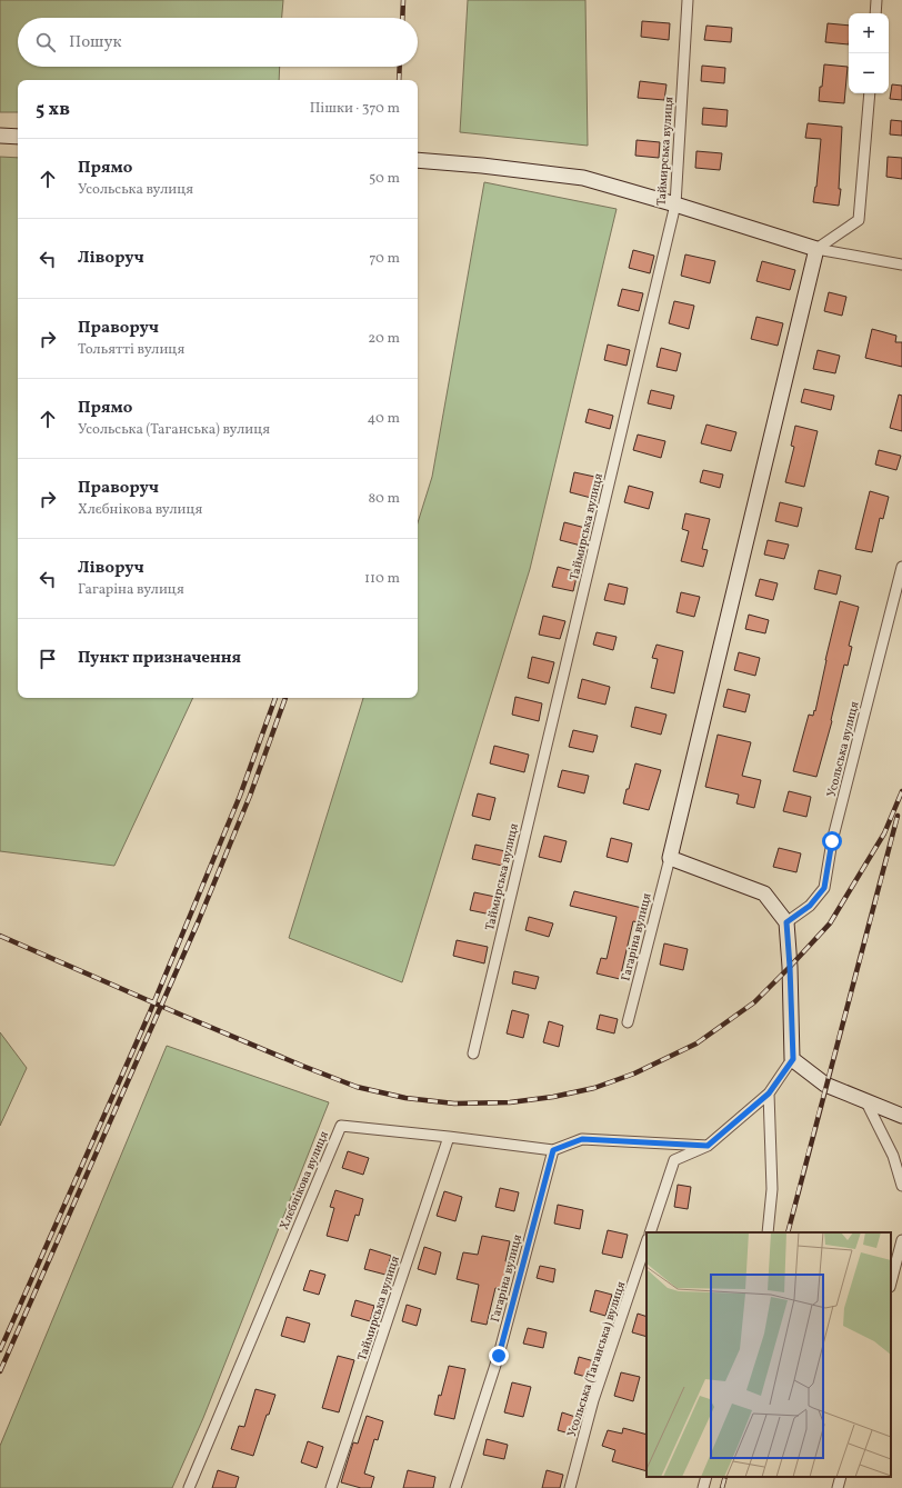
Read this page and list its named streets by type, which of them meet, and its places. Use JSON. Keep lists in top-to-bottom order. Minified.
{"streets":{"street":["Таймирська вулиця","Усольська вулиця","Гагаріна вулиця","Хлєбнікова вулиця","Усольська (Таганська) вулиця"]},"crossings":[["Таймирська вулиця","Хлєбнікова вулиця"],["Гагаріна вулиця","Хлєбнікова вулиця"]],"page":{"map_buttons":["+","−"],"search":"Пошук","heading":["5 хв","Пішки · 370 m"],"list":[["Прямо","Усольська вулиця","50 m"],["Ліворуч","70 m"],["Праворуч","Тольятті вулиця","20 m"],["Прямо","Усольська (Таганська) вулиця","40 m"],["Праворуч","Хлєбнікова вулиця","80 m"],["Ліворуч","Гагаріна вулиця","110 m"],"Пункт призначення"]}}
